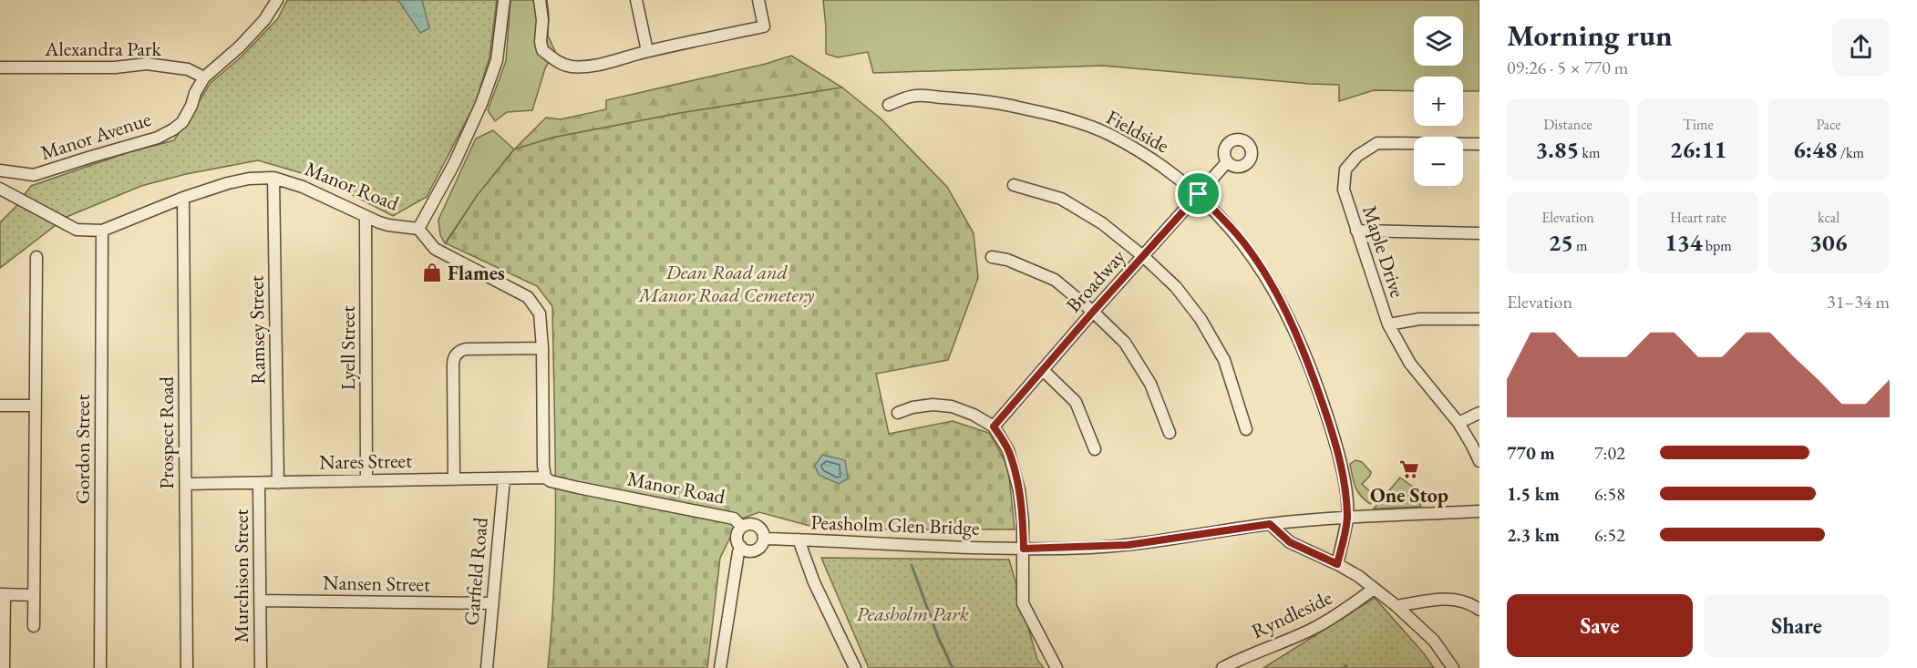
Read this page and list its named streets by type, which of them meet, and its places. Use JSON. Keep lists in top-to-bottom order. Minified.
{"streets":{"street":["Alexandra Park","Fieldside","Manor Avenue","Manor Road","Maple Drive","Broadway","Ramsey Street","Lyell Street","Prospect Road","Gordon Street","Nares Street","Peasholm Glen Bridge","Garfield Road","Murchison Street","Nansen Street","Ryndleside"]},"crossings":[["Alexandra Park","Manor Avenue"],["Fieldside","Broadway"],["Fieldside","Peasholm Glen Bridge"],["Manor Road","Ramsey Street"],["Manor Road","Lyell Street"],["Manor Road","Prospect Road"],["Manor Road","Gordon Street"],["Manor Road","Nares Street"],["Manor Road","Peasholm Glen Bridge"],["Ramsey Street","Nares Street"],["Lyell Street","Nares Street"],["Prospect Road","Nares Street"],["Nares Street","Garfield Road"],["Nares Street","Murchison Street"],["Garfield Road","Nansen Street"],["Murchison Street","Nansen Street"]],"parks":["Dean Road and Manor Road Cemetery","Peasholm Park"],"places":{"shop":["Flames"],"supermarket":["One Stop"]},"page":{"heading":["Morning run","09:26 · 5 × 770 m"],"map_buttons":["+","−"],"stats":[["Distance","3.85 km"],["Time","26:11"],["Pace","6:48 /km"],["Elevation","25 m"],["Heart rate","134 bpm"],["kcal","306"]],"chart":["Elevation","31–34 m"],"list":[{"name":"770 m","note":"7:02"},{"name":"1.5 km","note":"6:58"},{"name":"2.3 km","note":"6:52"}],"buttons":["Save","Share"]}}
